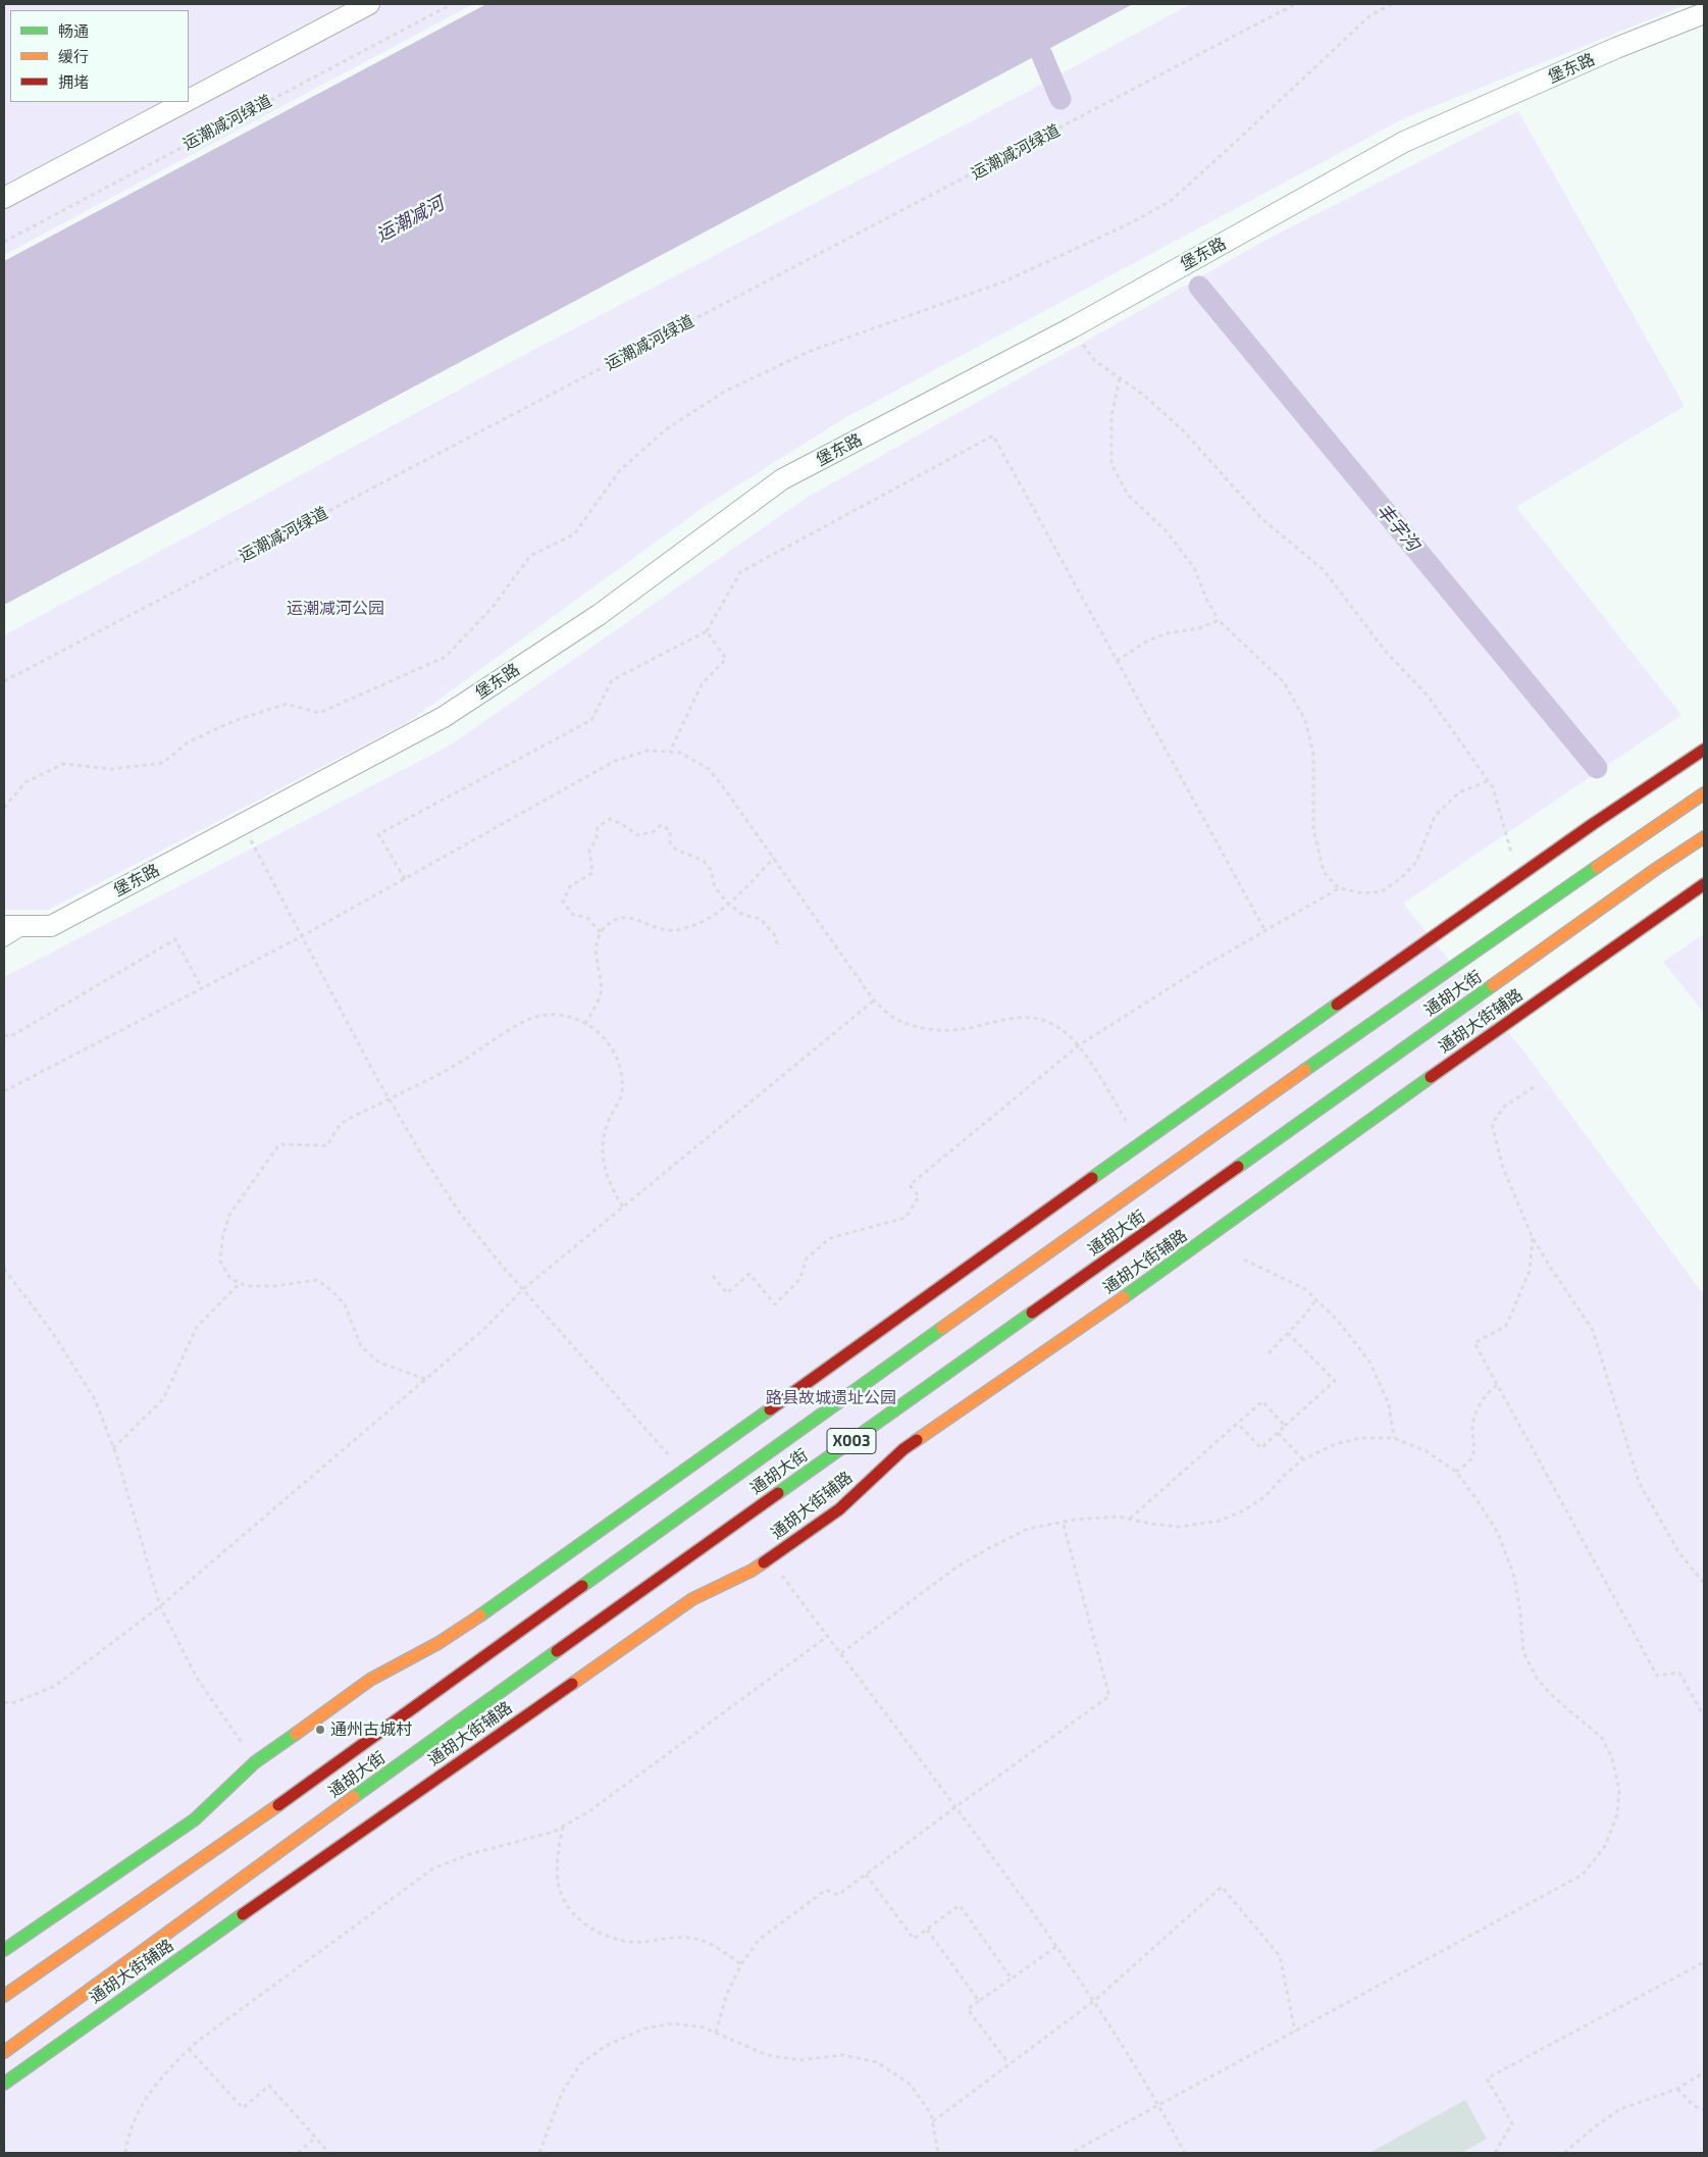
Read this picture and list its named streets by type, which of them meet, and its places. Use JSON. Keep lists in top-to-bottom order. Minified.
{"streets":{"street":["堡东路","通胡大街","通胡大街辅路","X003"],"path":["运潮减河绿道"]},"water":["运潮减河","丰字沟"],"parks":["运潮减河公园","路县故城遗址公园"],"places":["通州古城村"],"legend":["畅通","缓行","拥堵"]}
